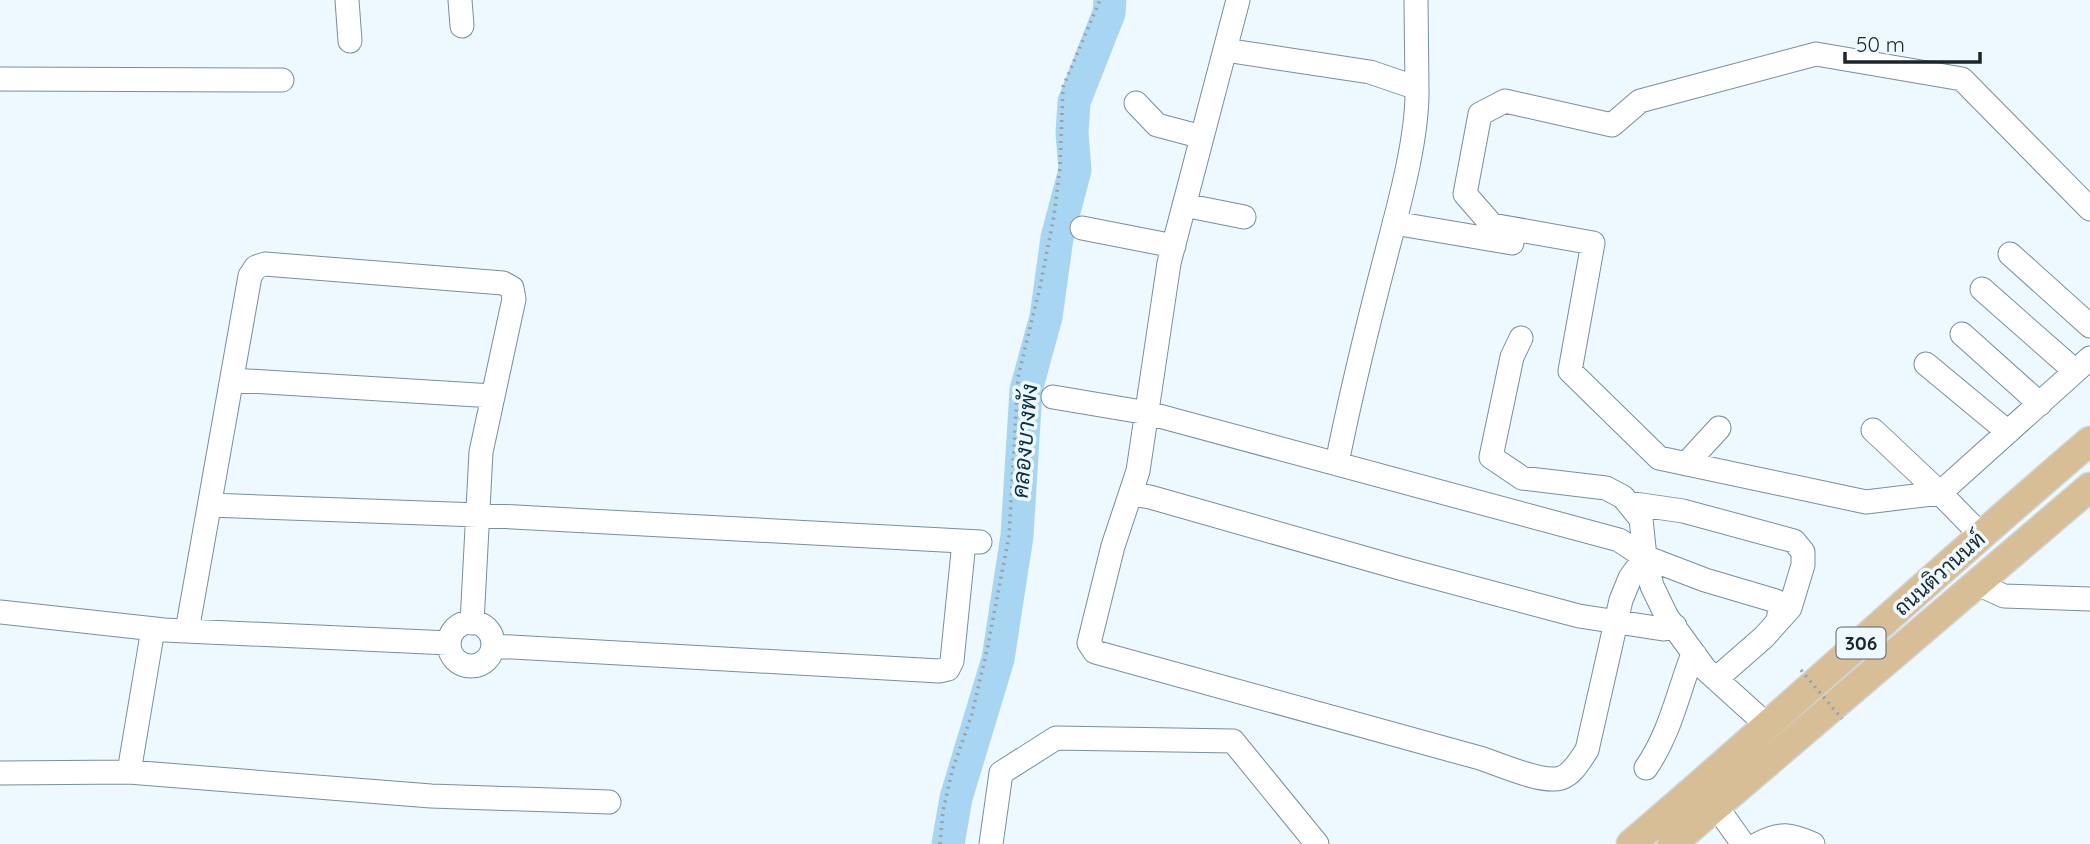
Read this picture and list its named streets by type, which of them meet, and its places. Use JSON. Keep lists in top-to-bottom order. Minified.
{"streets":{"main road":["ถนนติวานนท์","306"]},"water":["คลองบางพัง"],"scale_bar":"50 m"}
